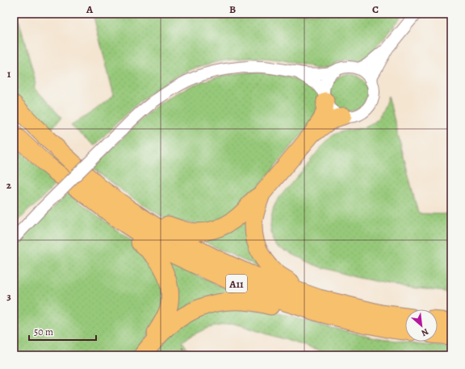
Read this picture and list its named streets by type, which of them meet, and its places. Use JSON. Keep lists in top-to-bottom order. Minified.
{"streets":{"highway":["A11"]},"scale_bar":"50 m","north":"bottom right","grid":{"columns":["A","B","C"],"rows":["1","2","3"]}}
